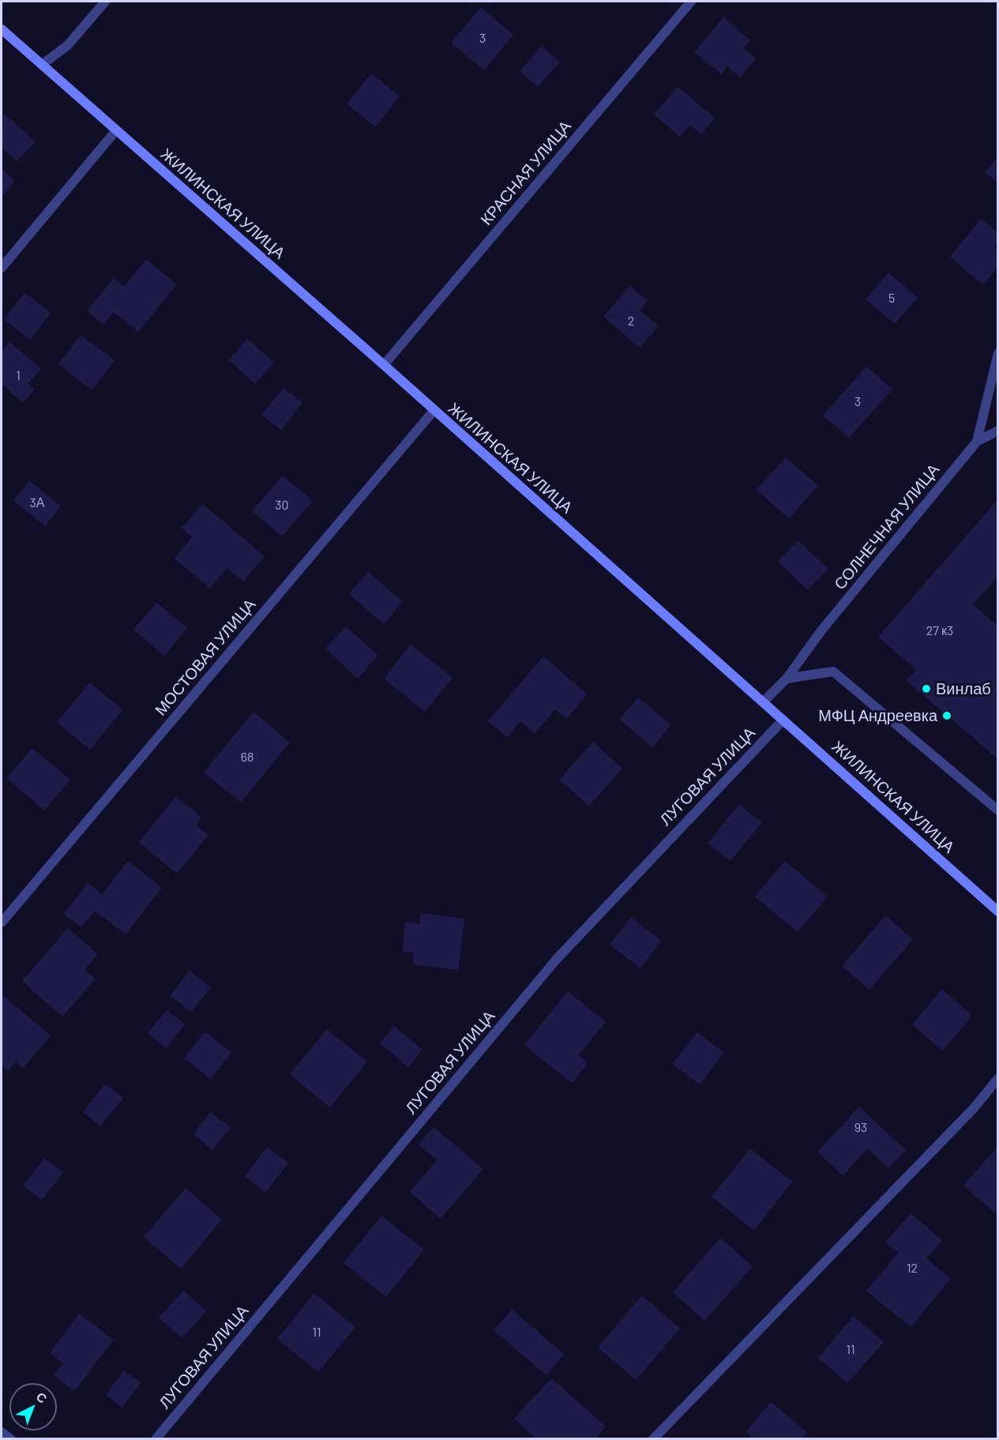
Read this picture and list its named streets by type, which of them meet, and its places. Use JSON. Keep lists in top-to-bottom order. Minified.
{"streets":{"main road":["ЖИЛИНСКАЯ УЛИЦА"],"street":["КРАСНАЯ УЛИЦА","СОЛНЕЧНАЯ УЛИЦА","МОСТОВАЯ УЛИЦА","ЛУГОВАЯ УЛИЦА"]},"crossings":[["КРАСНАЯ УЛИЦА","ЖИЛИНСКАЯ УЛИЦА"],["ЖИЛИНСКАЯ УЛИЦА","СОЛНЕЧНАЯ УЛИЦА"],["ЖИЛИНСКАЯ УЛИЦА","МОСТОВАЯ УЛИЦА"],["ЖИЛИНСКАЯ УЛИЦА","ЛУГОВАЯ УЛИЦА"]],"places":["Винлаб","МФЦ Андреевка"],"house_numbers":["3","5","2","1","3","3А","30","27 к3","68","93","12","11","11"],"north":"top right"}
